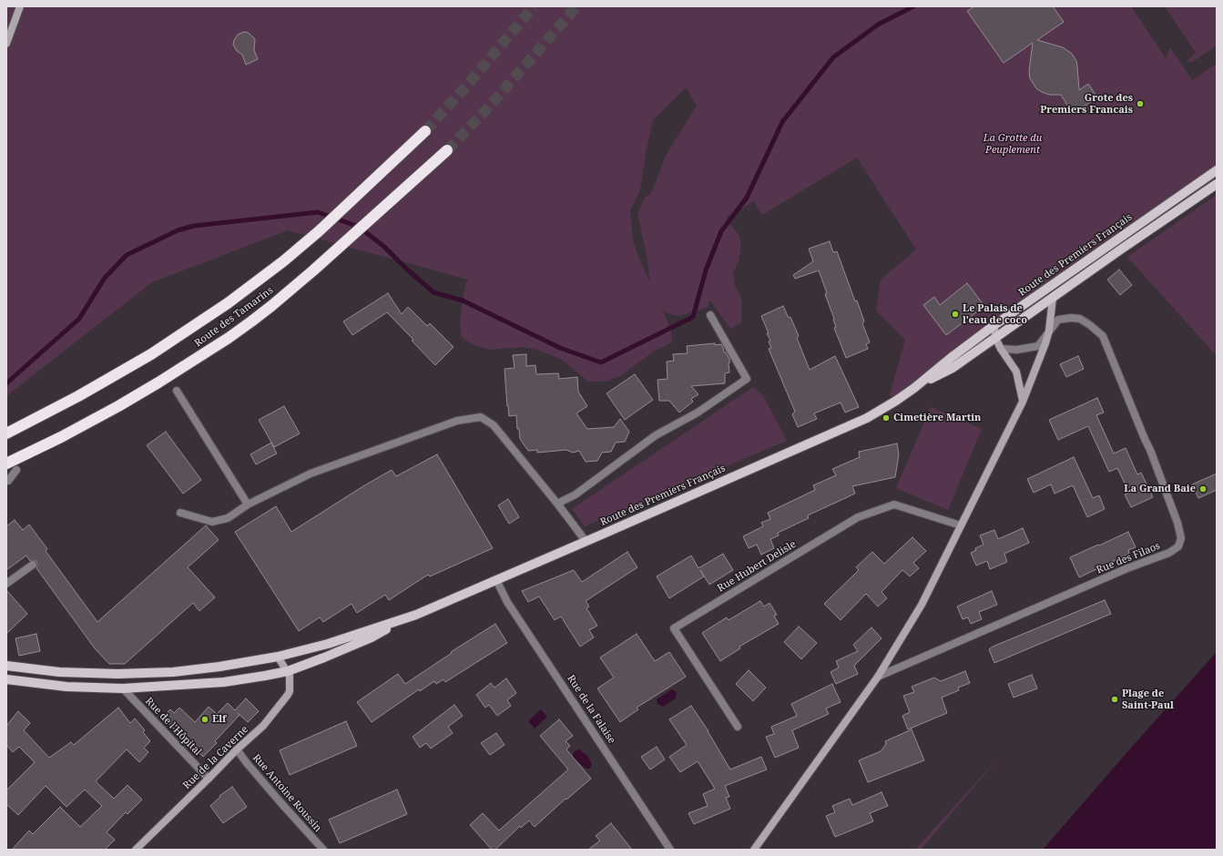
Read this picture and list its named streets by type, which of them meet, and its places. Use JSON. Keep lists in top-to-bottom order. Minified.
{"streets":{"highway":["Route des Tamarins"],"main road":["Route des Premiers Français","Rue de la Caverne"],"street":["Rue des Filaos","Rue Hubert Delisle","Rue de la Falaise","Rue de l'Hôpital","Rue Antoine Roussin"]},"crossings":[["Route des Premiers Français","Rue de la Falaise"],["Route des Premiers Français","Rue de l'Hôpital"],["Route des Premiers Français","Rue de la Caverne"],["Rue de l'Hôpital","Rue de la Caverne"],["Rue de la Caverne","Rue Antoine Roussin"]],"parks":["La Grotte du Peuplement"],"places":["Grote des Premiers Francais","Le Palais de l’eau de coco","Cimetière Martin","La Grand Baie","Plage de Saint-Paul","Elf"]}
